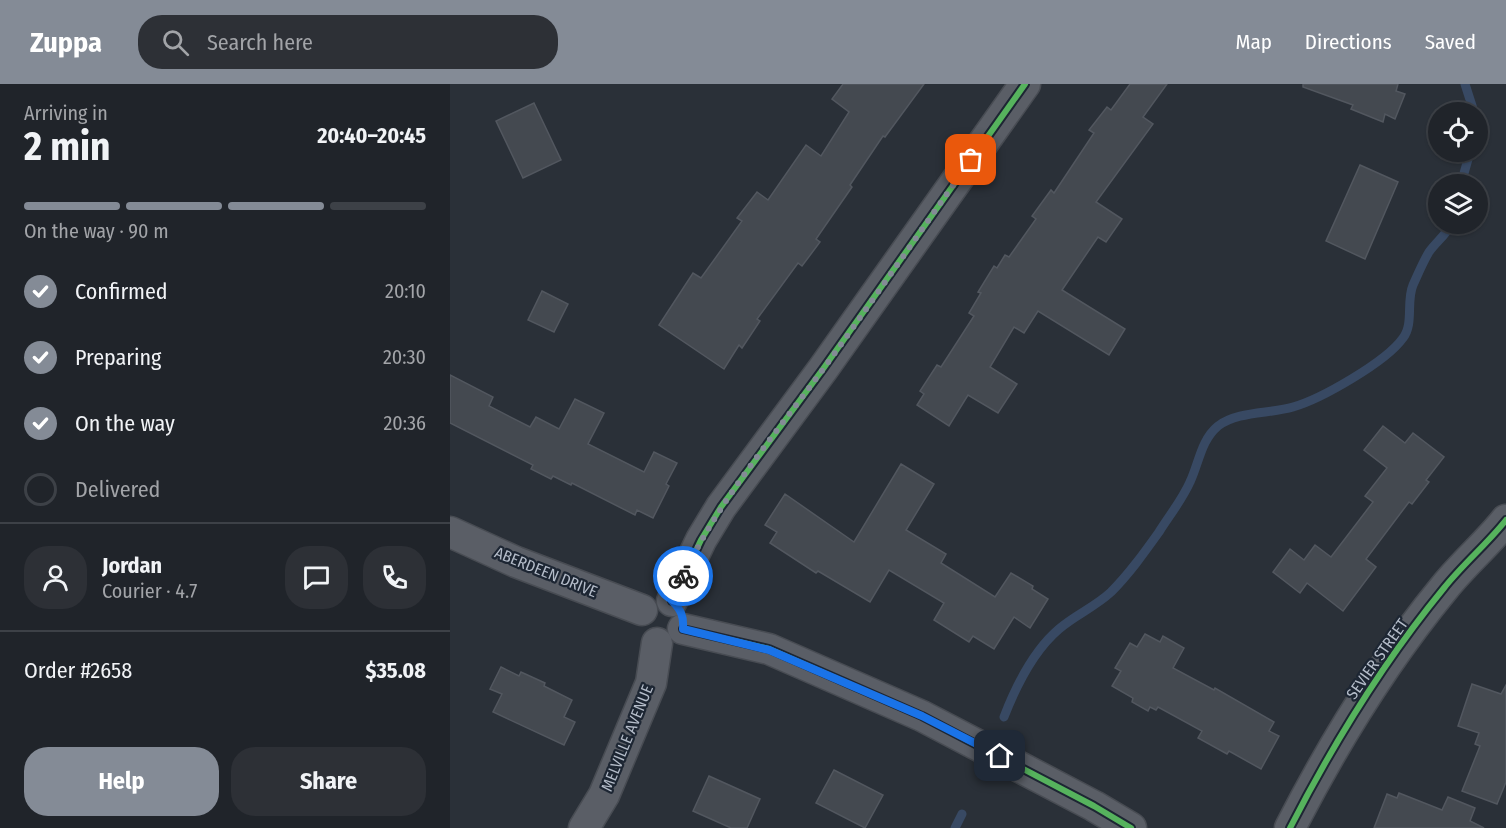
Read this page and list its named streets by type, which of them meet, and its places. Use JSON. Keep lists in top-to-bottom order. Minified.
{"streets":{"street":["ABERDEEN DRIVE","SEVIER STREET","MELVILLE AVENUE"]},"crossings":[["ABERDEEN DRIVE","MELVILLE AVENUE"]],"page":{"header":"Zuppa","search":"Search here","nav":["Map","Directions","Saved"],"heading":["2 min","Arriving in","20:40–20:45"],"panel":["Jordan","Courier · 4.7","Order #2658","$35.08"],"bar":"On the way · 90 m","list":[["Confirmed","20:10"],["Preparing","20:30"],["On the way","20:36"],"Delivered"],"buttons":["Help","Share"]}}
